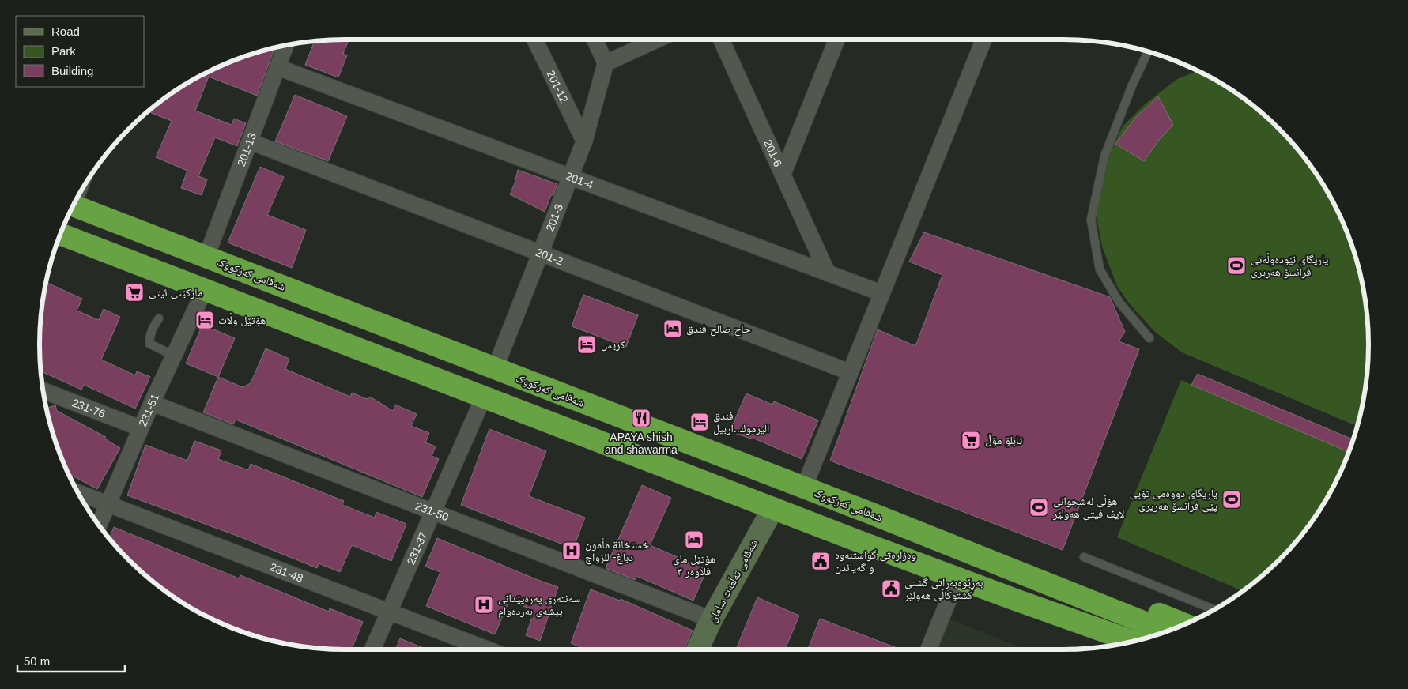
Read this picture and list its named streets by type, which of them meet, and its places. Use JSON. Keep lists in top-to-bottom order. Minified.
{"streets":{"highway":["شەقامی کەرکووک"],"street":["201-12","201-13","201-6","201-4","201-3","201-2","231-76","231-51","231-50","231-37","231-48","شەقامی تەڵعەت سامان"]},"crossings":[["201-12","201-3"],["201-13","201-4"],["201-13","201-2"],["201-13","شەقامی کەرکووک"],["201-6","201-4"],["201-4","201-3"],["201-3","201-2"],["201-3","شەقامی کەرکووک"],["231-76","231-51"],["231-51","231-50"],["231-51","231-48"],["231-50","231-37"],["231-50","شەقامی تەڵعەت سامان"],["231-37","231-48"]],"places":{"sports":["یاریگای نێودەوڵەتی فرانسۆ هەریری","یاریگای دووەمی تۆپی پێی فرانسۆ هەریری","هۆڵی لەشجوانی لایف فیتی هەولێر"],"supermarket":["مارکێتی ئیتی","تابلۆ مۆڵ"],"hotel":["هۆتێل وڵات","حاج صالح فندق","كريس","فندق اليرموك..اربيل","هۆتێل مای فلاوەر ٣"],"restaurant":["APAYA shish and shawarma"],"hospital":["خستخانة مأمون دباغ- للزواج","سەنتەری پەرەپێدانی پیشەی بەردەوام"],"public building":["وەزارەتی گواستنەوە و گەیاندن","بەڕێوەبەراتی گشتی کشتوکاڵی هەولێر"]},"legend":["Road","Park","Building"],"scale_bar":"50 m"}
